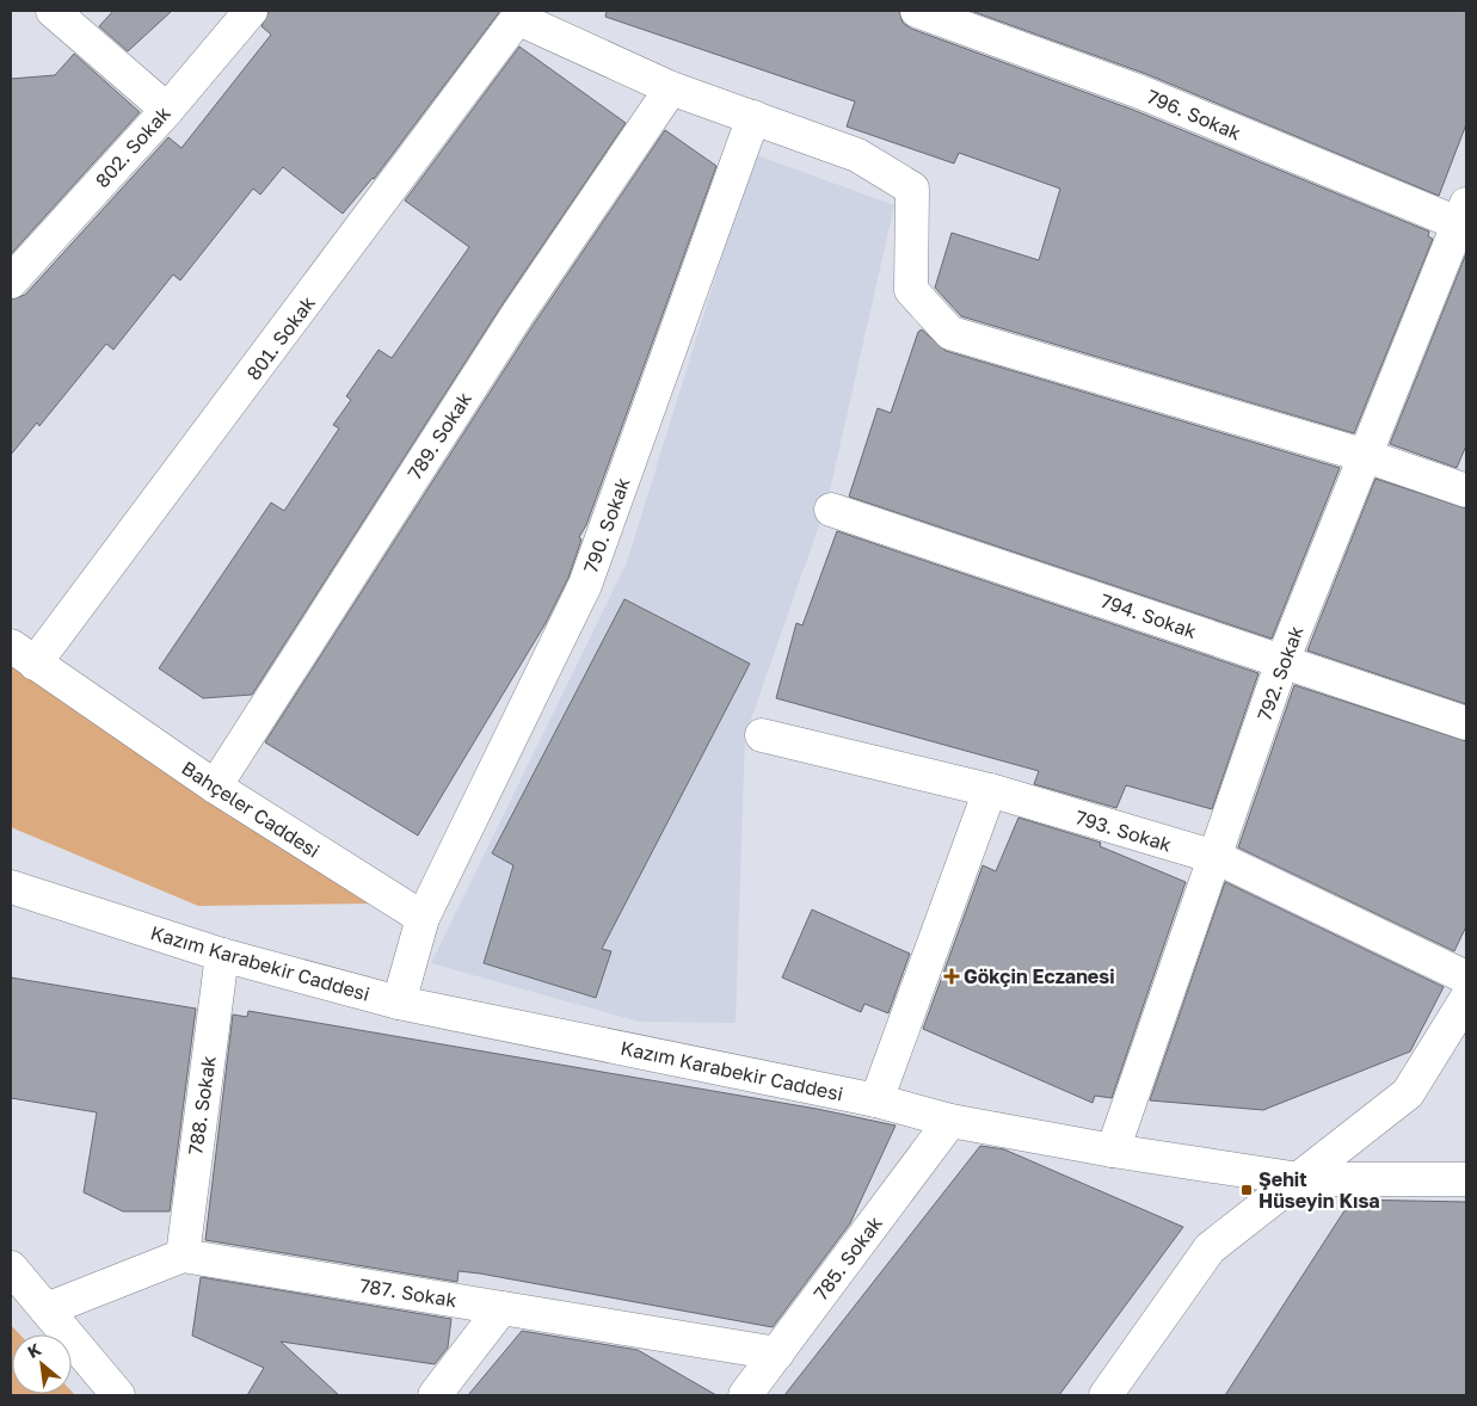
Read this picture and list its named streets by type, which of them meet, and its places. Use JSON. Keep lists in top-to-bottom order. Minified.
{"streets":{"street":["796. Sokak","802. Sokak","801. Sokak","789. Sokak","790. Sokak","794. Sokak","792. Sokak","Bahçeler Caddesi","793. Sokak","Kazım Karabekir Caddesi","788. Sokak","785. Sokak","787. Sokak"]},"crossings":[["796. Sokak","792. Sokak"],["801. Sokak","Bahçeler Caddesi"],["789. Sokak","Bahçeler Caddesi"],["790. Sokak","Bahçeler Caddesi"],["794. Sokak","792. Sokak"],["792. Sokak","793. Sokak"],["792. Sokak","Kazım Karabekir Caddesi"],["Kazım Karabekir Caddesi","788. Sokak"],["Kazım Karabekir Caddesi","785. Sokak"],["788. Sokak","787. Sokak"],["785. Sokak","787. Sokak"]],"places":{"health":["Gökçin Eczanesi"],"transit":["Şehit Hüseyin Kısa"]},"north":"top left"}
